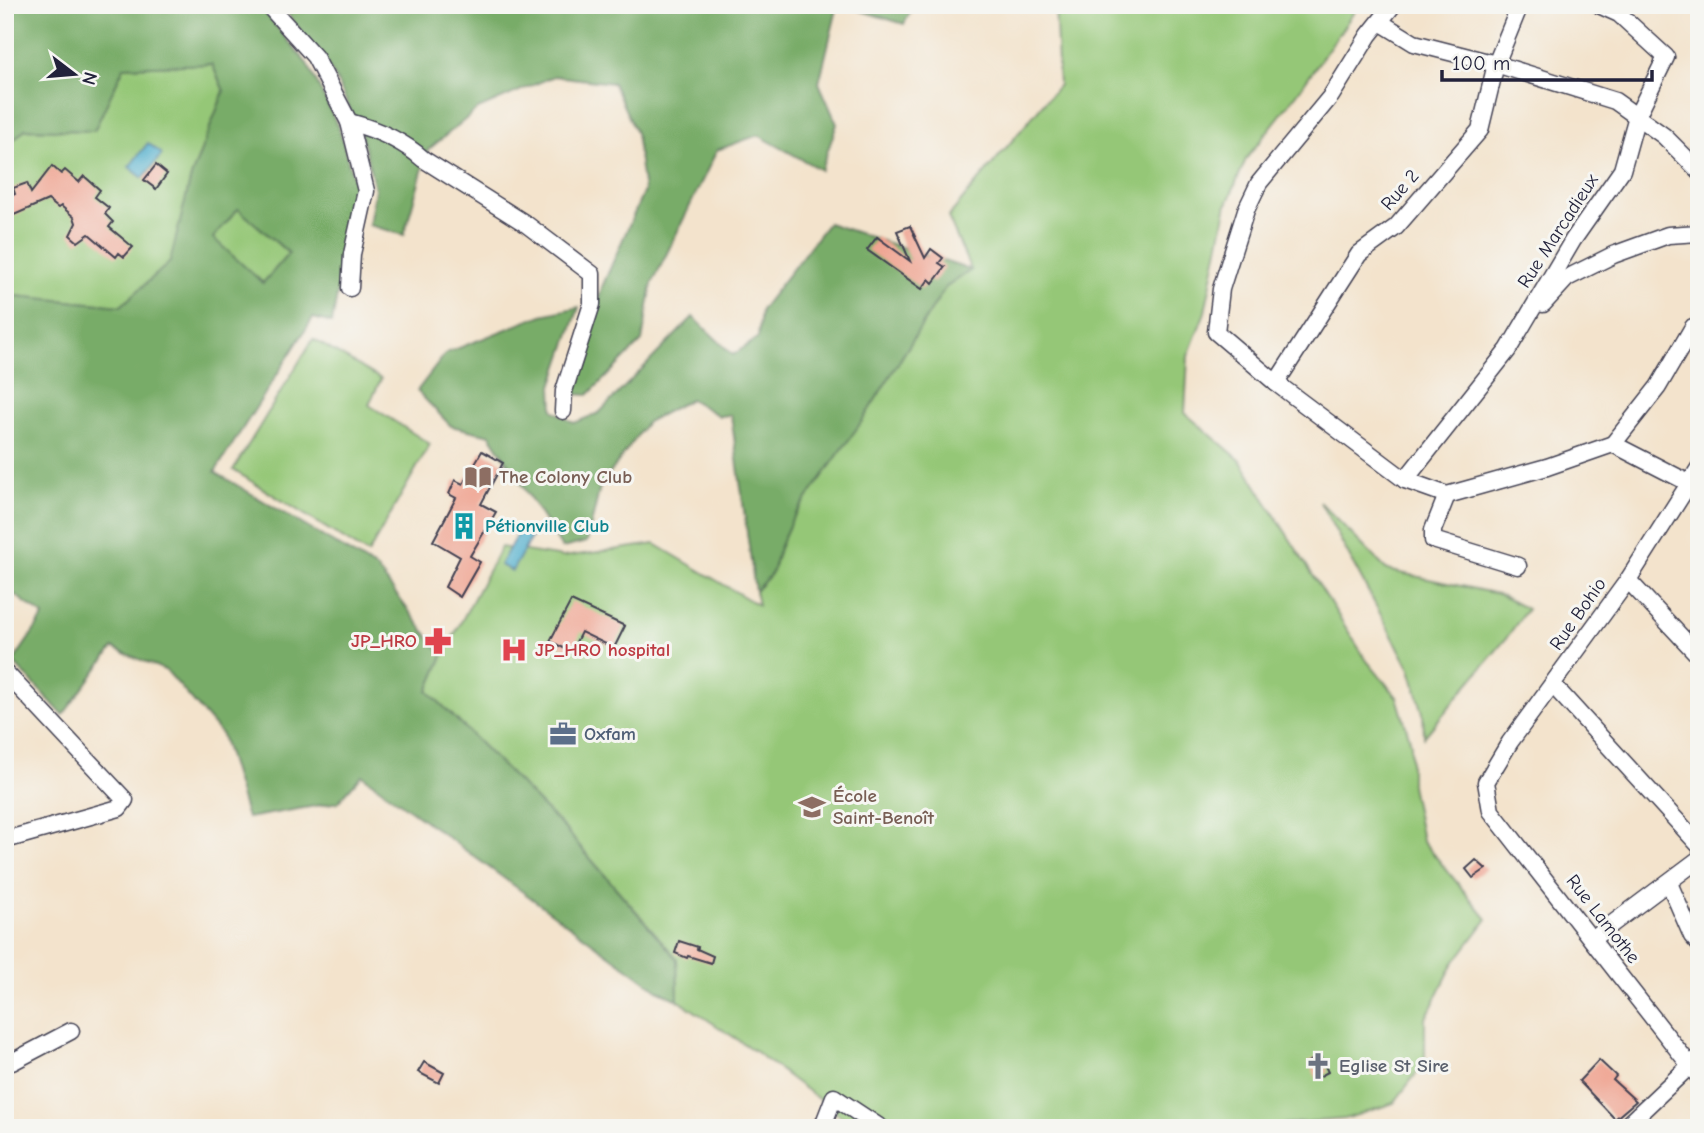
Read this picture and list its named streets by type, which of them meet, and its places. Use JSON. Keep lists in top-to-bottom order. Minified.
{"streets":{"street":["Rue 2","Rue Marcadieux","Rue Bohio","Rue Lamothe"]},"crossings":[["Rue Bohio","Rue Lamothe"]],"places":{"library":["The Colony Club"],"building":["Pétionville Club"],"pharmacy":["JP_HRO"],"hospital":["JP_HRO hospital"],"office":["Oxfam"],"school or university":["École Saint-Benoît"],"church":["Eglise St Sire"]},"scale_bar":"100 m","north":"right"}
